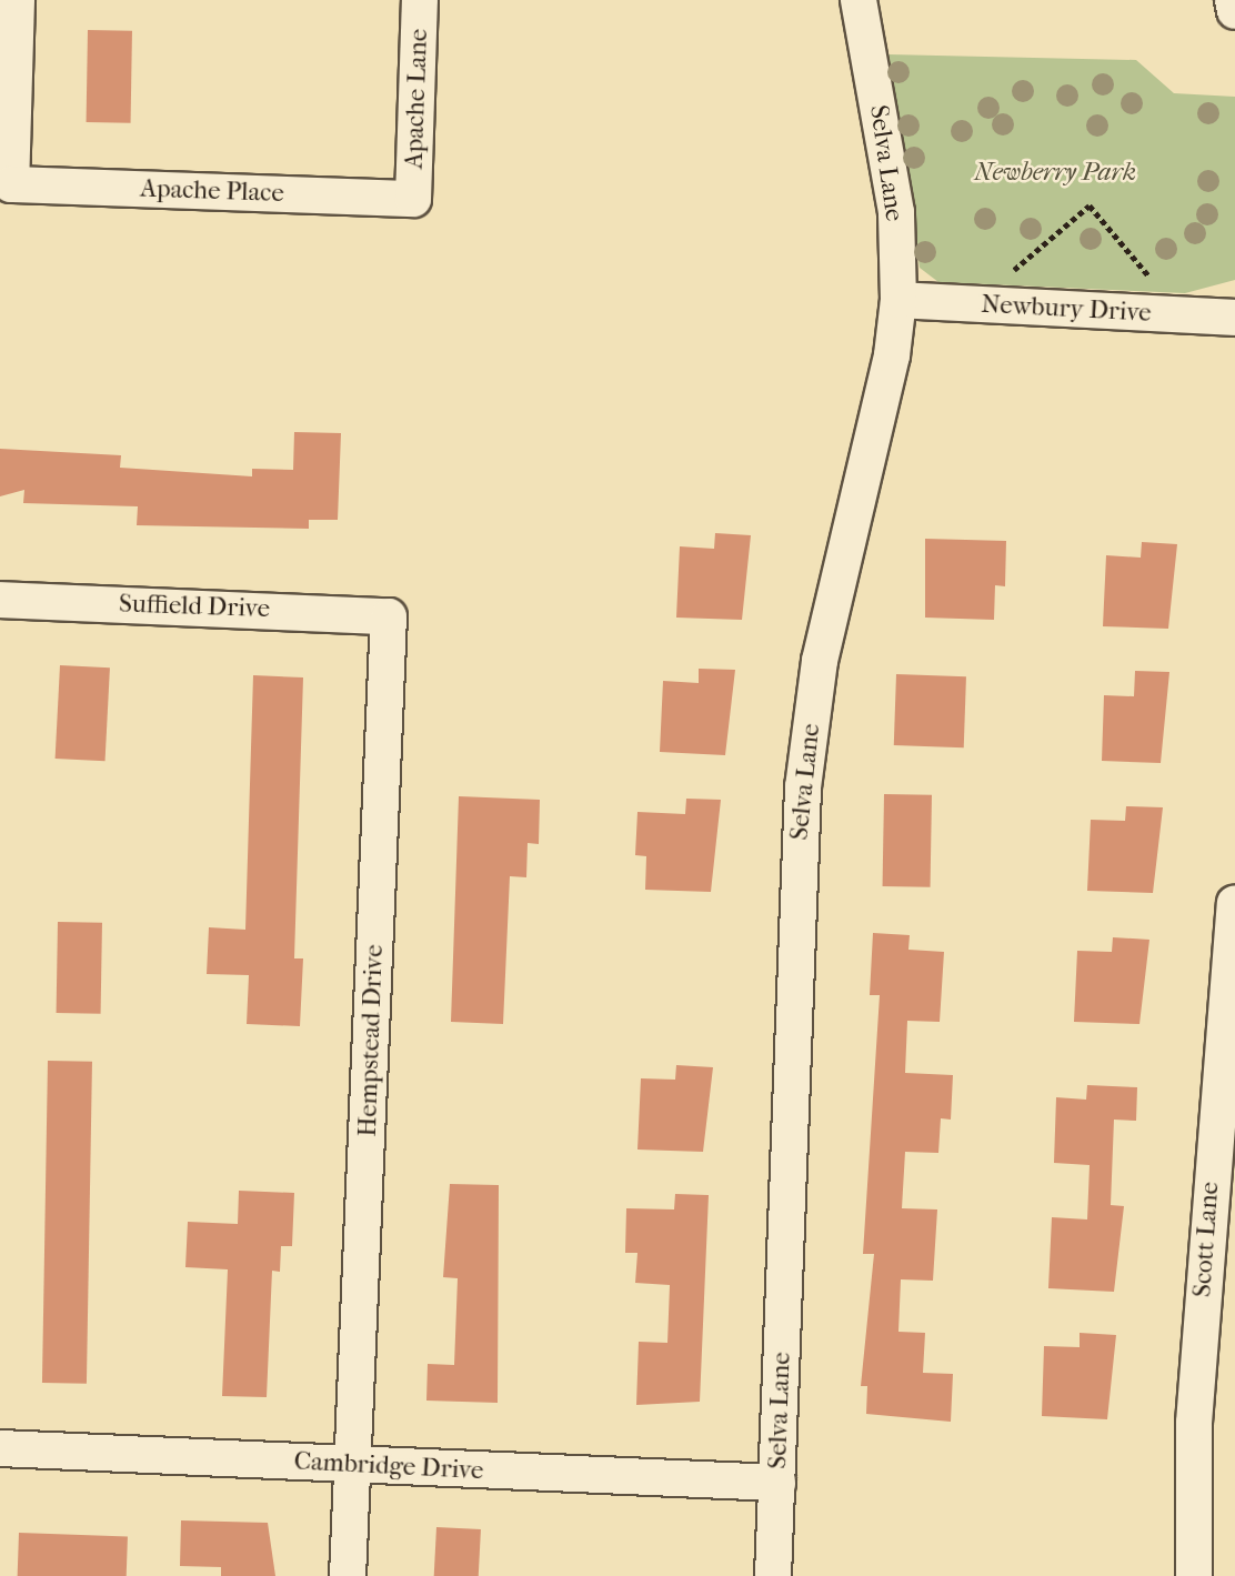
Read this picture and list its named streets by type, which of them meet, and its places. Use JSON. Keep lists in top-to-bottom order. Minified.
{"streets":{"street":["Apache Lane","Selva Lane","Apache Place","Newbury Drive","Suffield Drive","Hempstead Drive","Scott Lane","Cambridge Drive"]},"crossings":[["Apache Lane","Apache Place"],["Selva Lane","Newbury Drive"],["Selva Lane","Cambridge Drive"],["Suffield Drive","Hempstead Drive"],["Hempstead Drive","Cambridge Drive"]],"parks":["Newberry Park"]}
